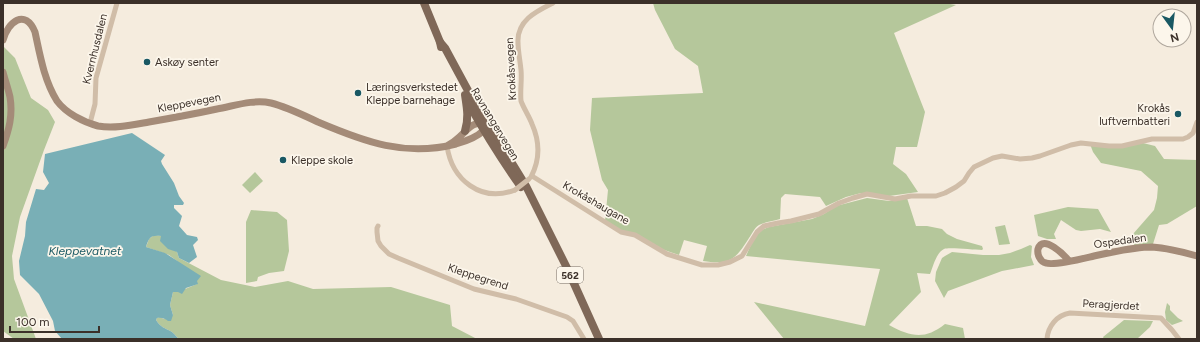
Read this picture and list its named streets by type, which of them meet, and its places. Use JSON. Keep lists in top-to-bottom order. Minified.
{"streets":{"main road":["Kleppevegen","Ravnangervegen","Ospedalen","562"],"street":["Kvernhusdalen","Krokåsvegen","Krokåshaugane","Kleppegrend","Peragjerdet"]},"crossings":[["Kvernhusdalen","Kleppevegen"],["Krokåsvegen","Krokåshaugane"],["Kleppevegen","Ravnangervegen"]],"water":["Kleppevatnet"],"places":["Askøy senter","Læringsverkstedet Kleppe barnehage","Krokås luftvernbatteri","Kleppe skole"],"scale_bar":"100 m","north":"bottom"}
